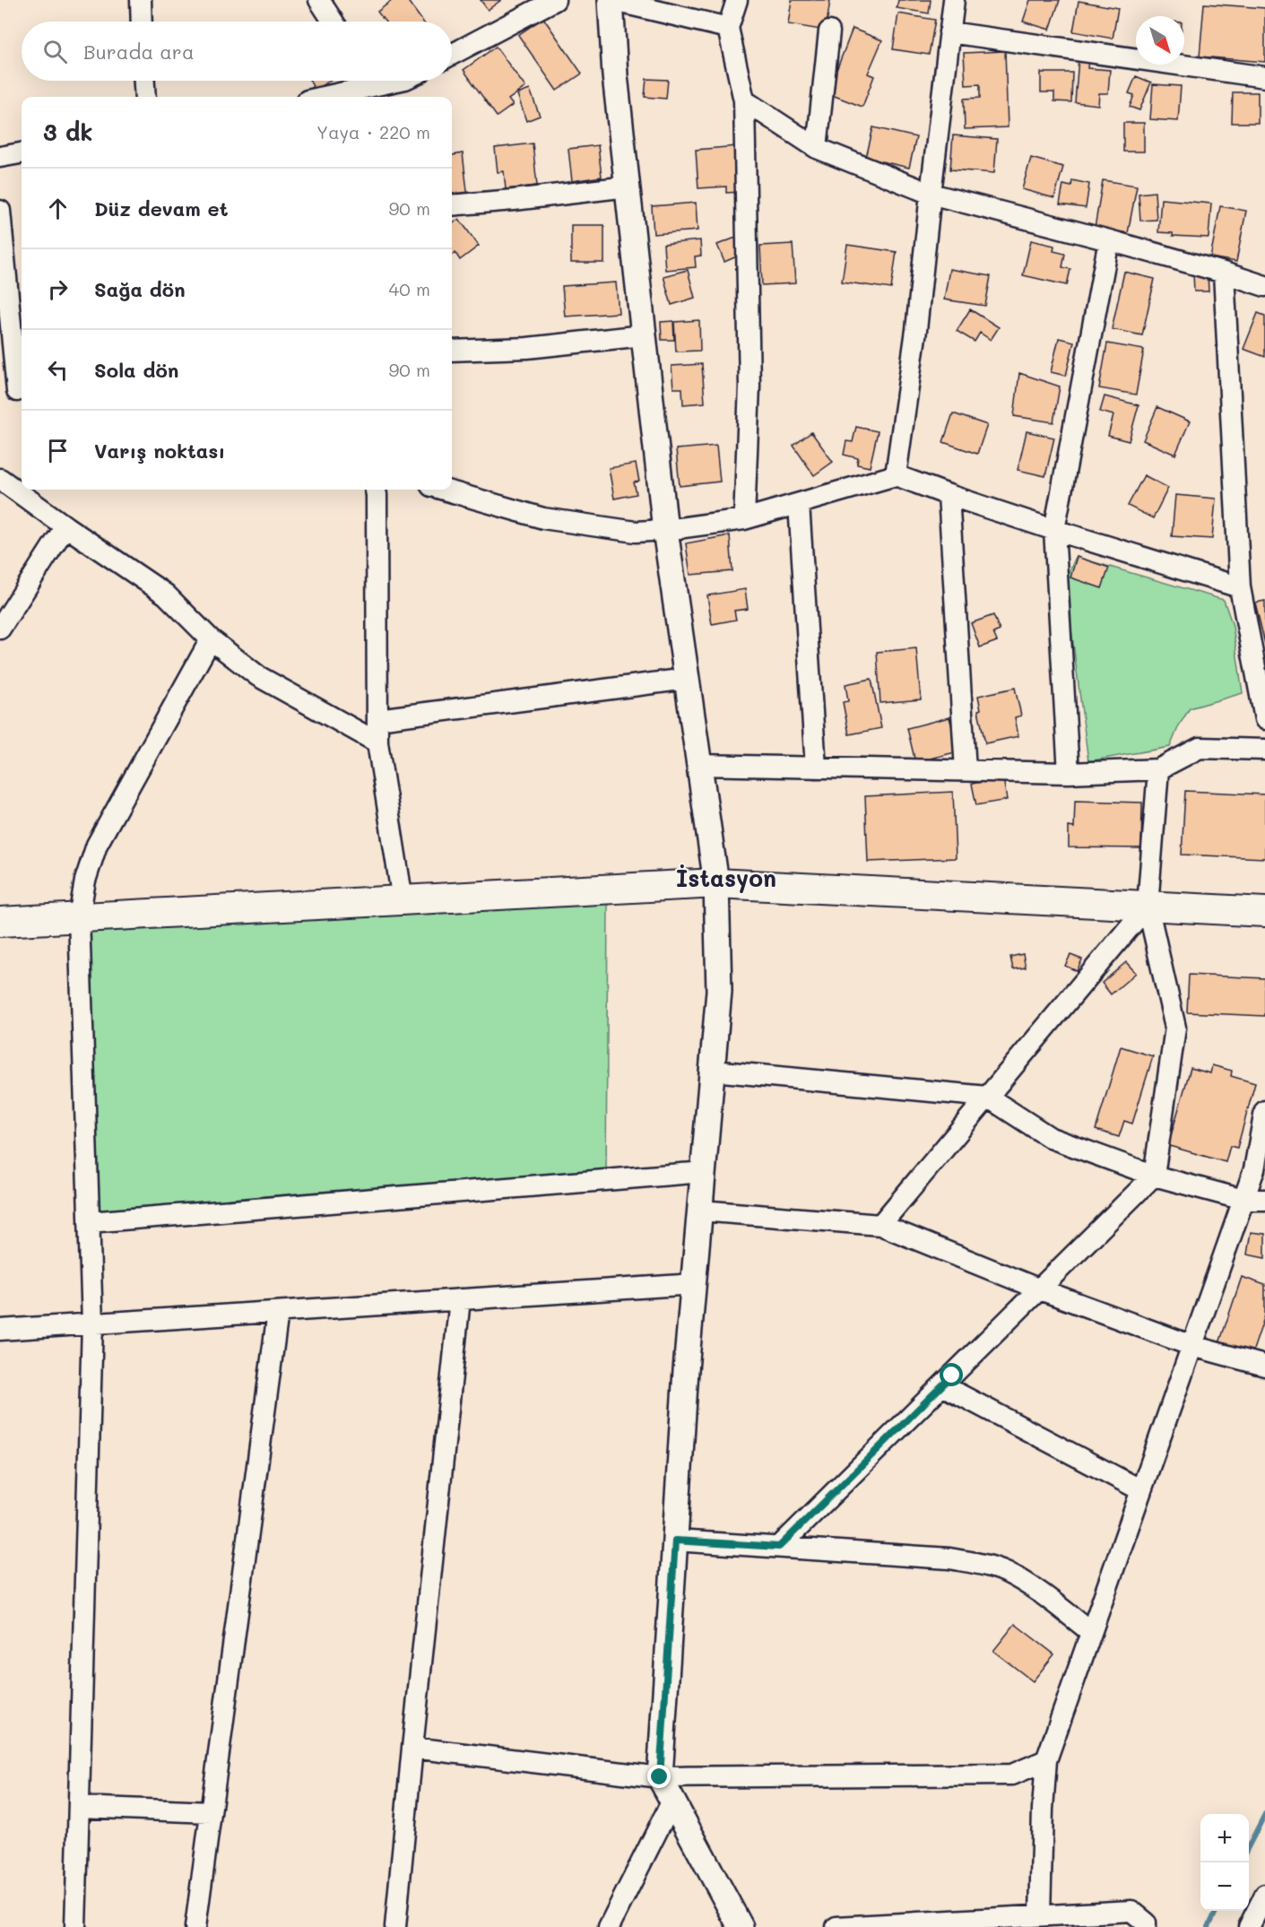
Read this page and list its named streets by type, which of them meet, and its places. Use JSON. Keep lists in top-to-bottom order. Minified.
{"districts":["İstasyon"],"north":"bottom right","page":{"search":"Burada ara","heading":["3 dk","Yaya · 220 m"],"list":[["Düz devam et","90 m"],["Sağa dön","40 m"],["Sola dön","90 m"],"Varış noktası"],"map_buttons":["+","−"]}}
